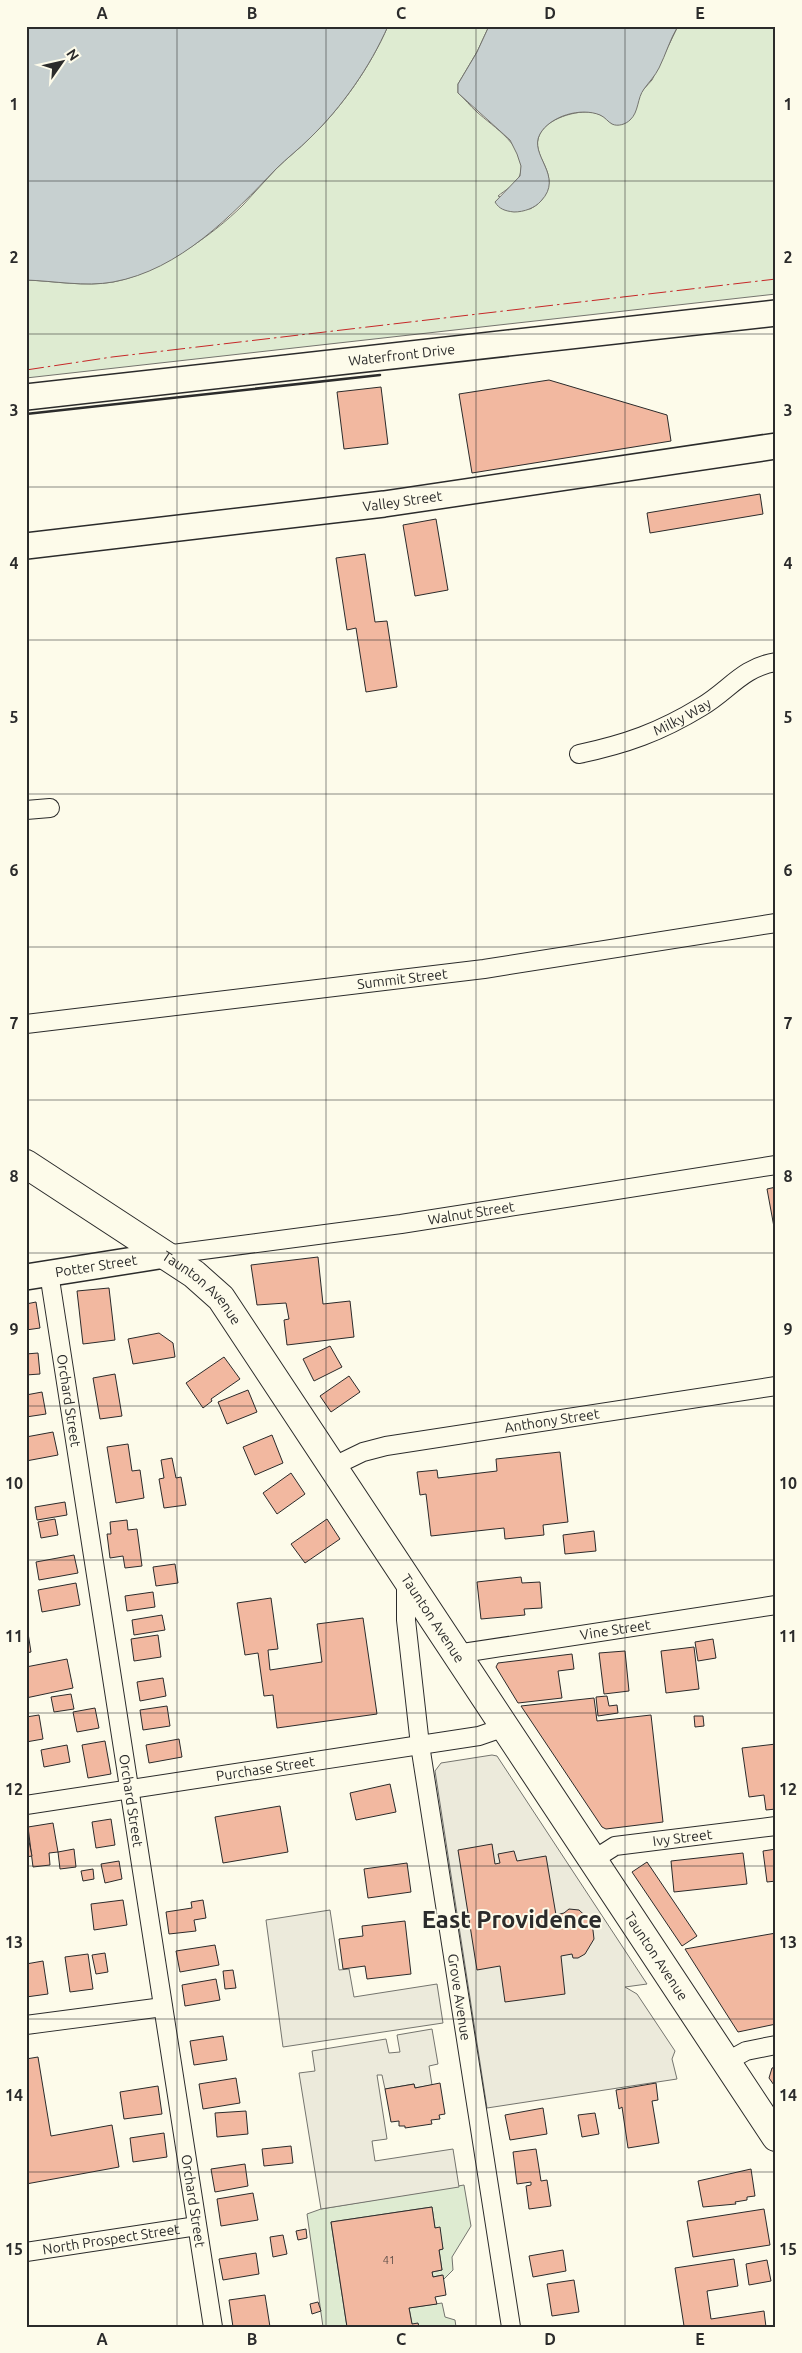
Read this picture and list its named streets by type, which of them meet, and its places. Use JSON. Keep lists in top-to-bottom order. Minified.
{"streets":{"highway":["Taunton Avenue"],"street":["Waterfront Drive","Valley Street","Milky Way","Summit Street","Walnut Street","Potter Street","Orchard Street","Anthony Street","Vine Street","Purchase Street","Ivy Street","Grove Avenue","North Prospect Street"]},"crossings":[["Walnut Street","Potter Street"],["Walnut Street","Taunton Avenue"],["Potter Street","Taunton Avenue"],["Potter Street","Orchard Street"],["Taunton Avenue","Anthony Street"],["Taunton Avenue","Vine Street"],["Taunton Avenue","Purchase Street"],["Taunton Avenue","Ivy Street"],["Taunton Avenue","Grove Avenue"],["Orchard Street","Purchase Street"],["Orchard Street","North Prospect Street"],["Purchase Street","Grove Avenue"]],"districts":["East Providence"],"house_numbers":["41"],"north":"top right","grid":{"columns":["A","B","C","D","E"],"rows":["1","2","3","4","5","6","7","8","9","10","11","12","13","14","15"]}}
